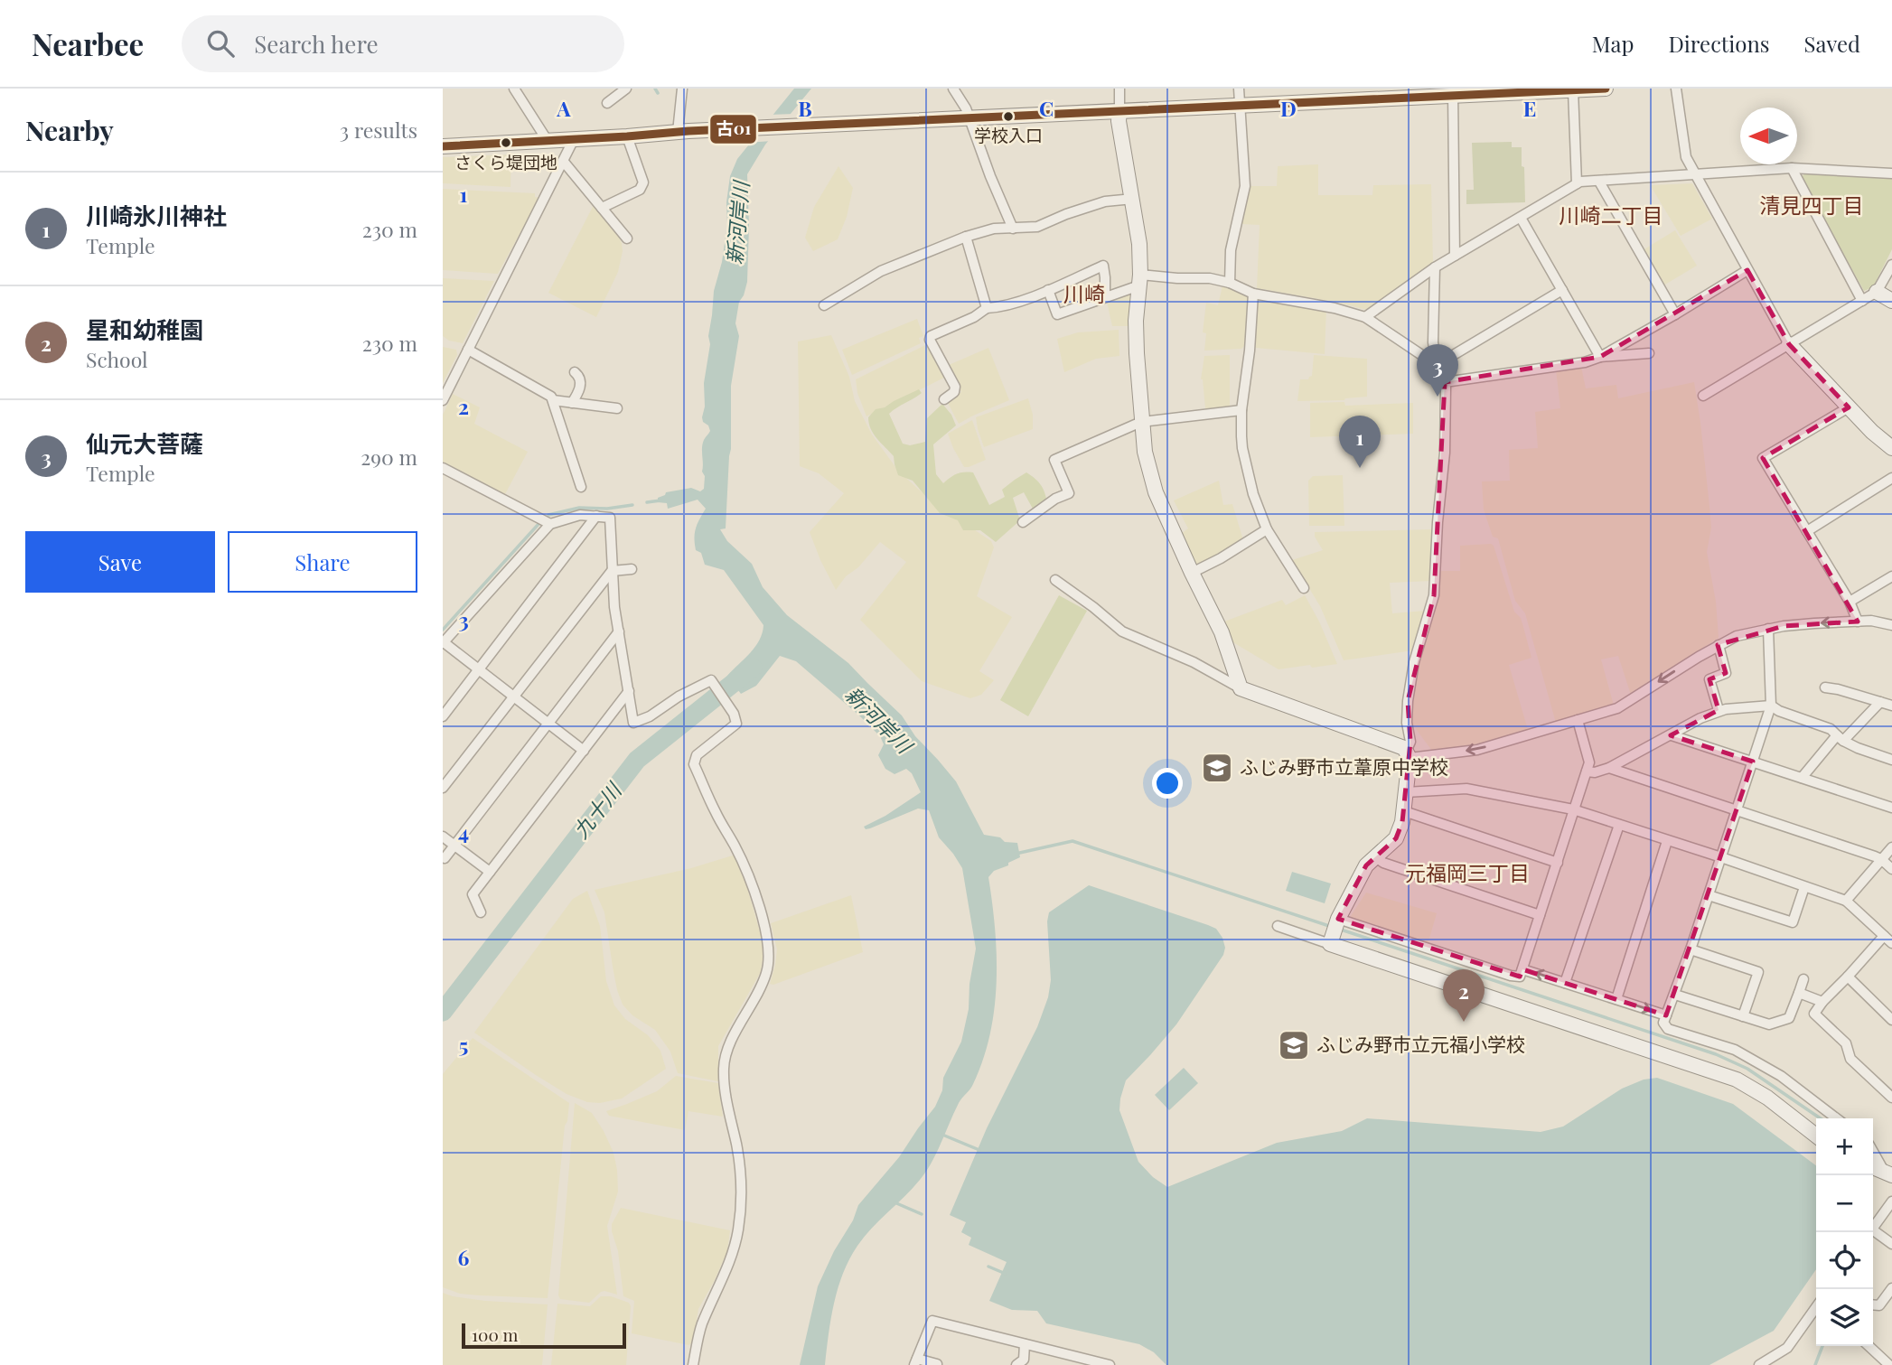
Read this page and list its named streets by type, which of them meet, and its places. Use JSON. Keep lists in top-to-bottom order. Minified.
{"districts":["清見四丁目","川崎二丁目","川崎","元福岡三丁目"],"water":["新河岸川","九十川"],"places":{"other":["学校入口","さくら堤団地"],"school or university":["ふじみ野市立葦原中学校","ふじみ野市立元福小学校"]},"lines":["transit line 古01"],"scale_bar":"100 m","north":"left","page":{"header":"Nearbee","search":"Search here","nav":["Map","Directions","Saved"],"heading":["Nearby","3 results"],"list":[{"mark":"1","name":"川崎氷川神社","note":"Temple","value":"230 m"},{"mark":"2","name":"星和幼稚園","note":"School","value":"230 m"},{"mark":"3","name":"仙元大菩薩","note":"Temple","value":"290 m"}],"pins":["3","1","2"],"buttons":["Save","Share"],"map_buttons":["+","−"],"scale":"100 m"},"grid":{"columns":["A","B","C","D","E"],"rows":["1","2","3","4","5","6"]}}
